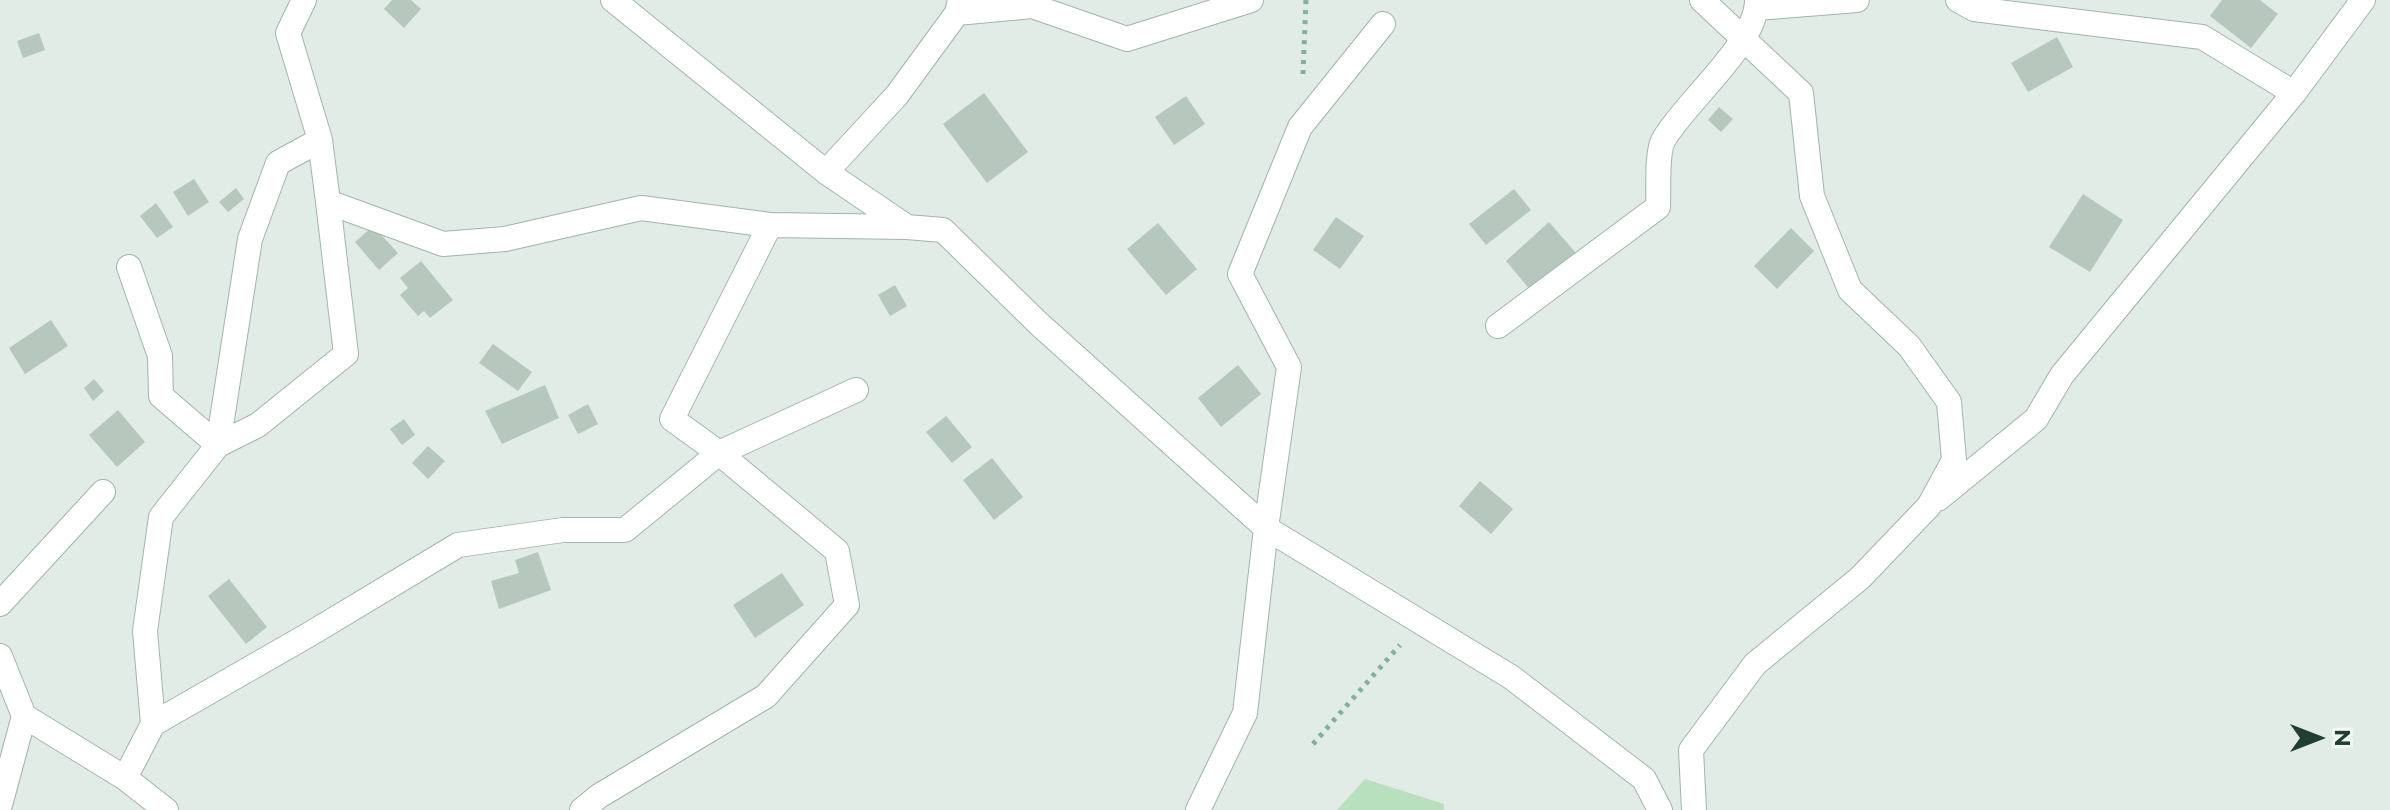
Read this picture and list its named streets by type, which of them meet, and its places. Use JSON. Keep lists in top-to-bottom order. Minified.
{"north":"right"}
